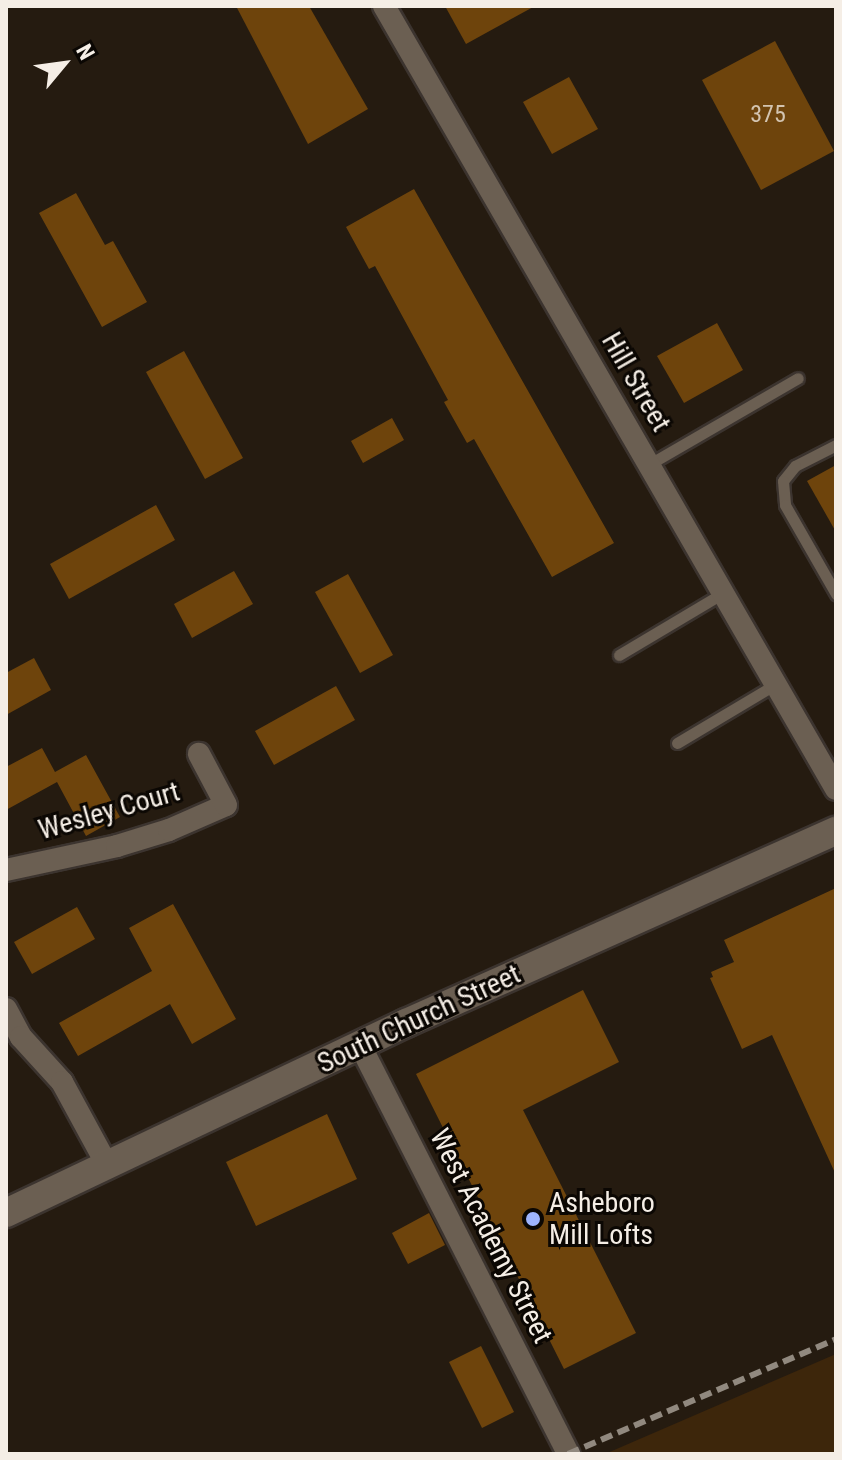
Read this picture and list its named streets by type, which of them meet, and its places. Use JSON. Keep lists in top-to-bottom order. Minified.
{"streets":{"street":["Hill Street","Wesley Court","South Church Street","West Academy Street"]},"crossings":[["South Church Street","West Academy Street"]],"places":["Asheboro Mill Lofts"],"house_numbers":["375"],"north":"top right"}
